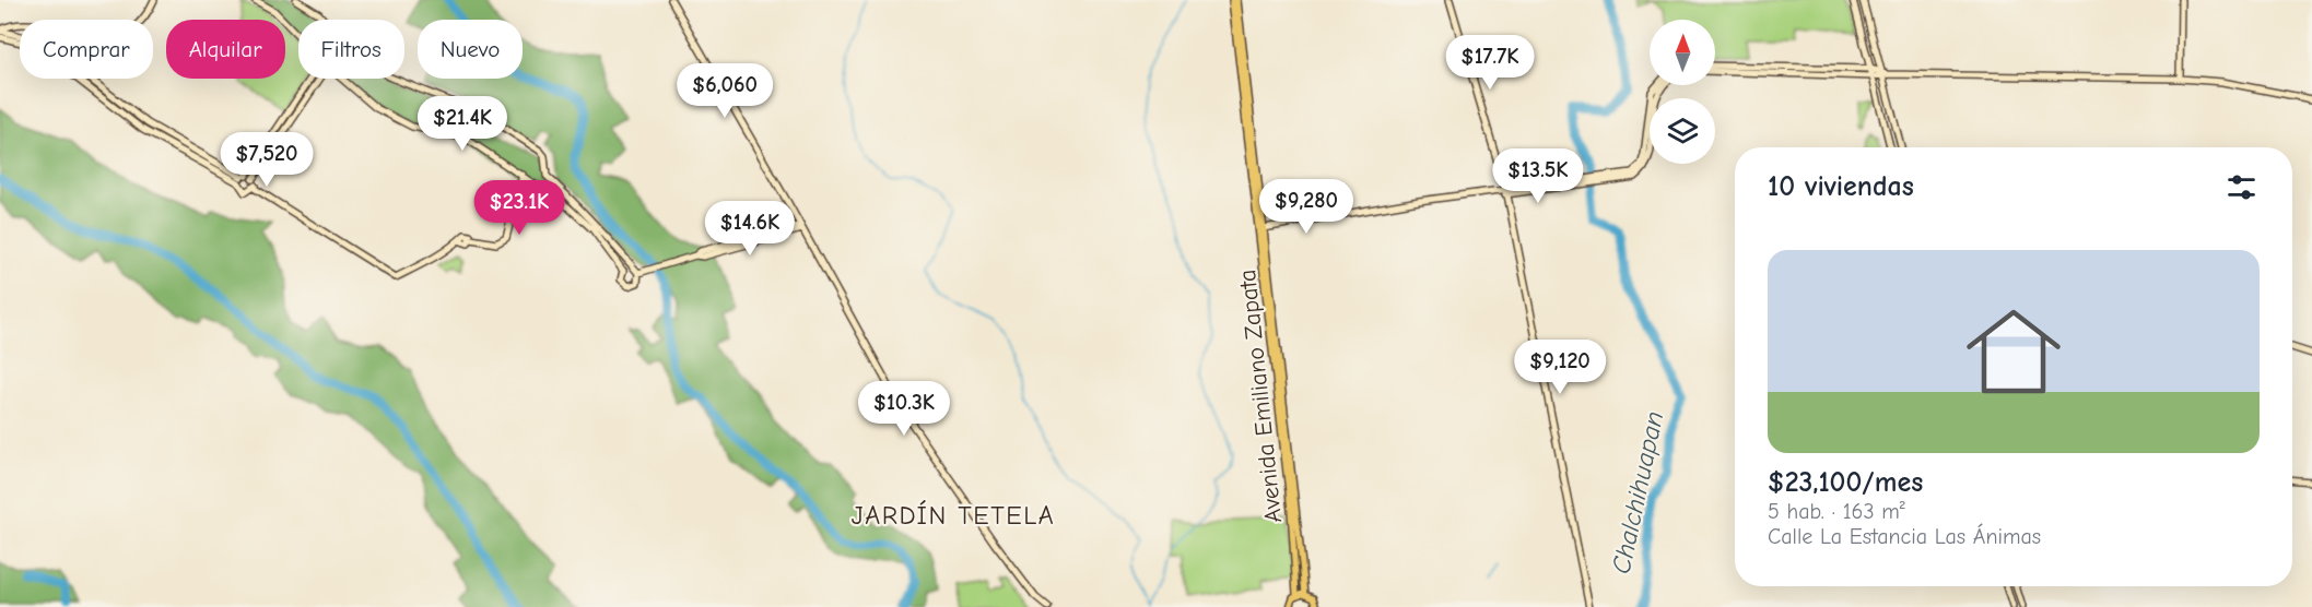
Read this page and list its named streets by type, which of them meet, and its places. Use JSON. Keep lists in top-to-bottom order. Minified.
{"streets":{"main road":["Avenida Emiliano Zapata"]},"districts":["JARDÍN TETELA"],"water":["Chalchihuapan"],"north":"top","page":{"chip":["Comprar","Alquilar","Filtros","Nuevo"],"price":["$17.7K","$6,060","$21.4K","$7,520","$13.5K","$9,280","$23.1K","$14.6K","$9,120","$10.3K"],"heading":"10 viviendas","list":[{"name":"$23,100/mes","note":"5 hab. · 163 m² · Calle La Estancia Las Ánimas"}]}}
